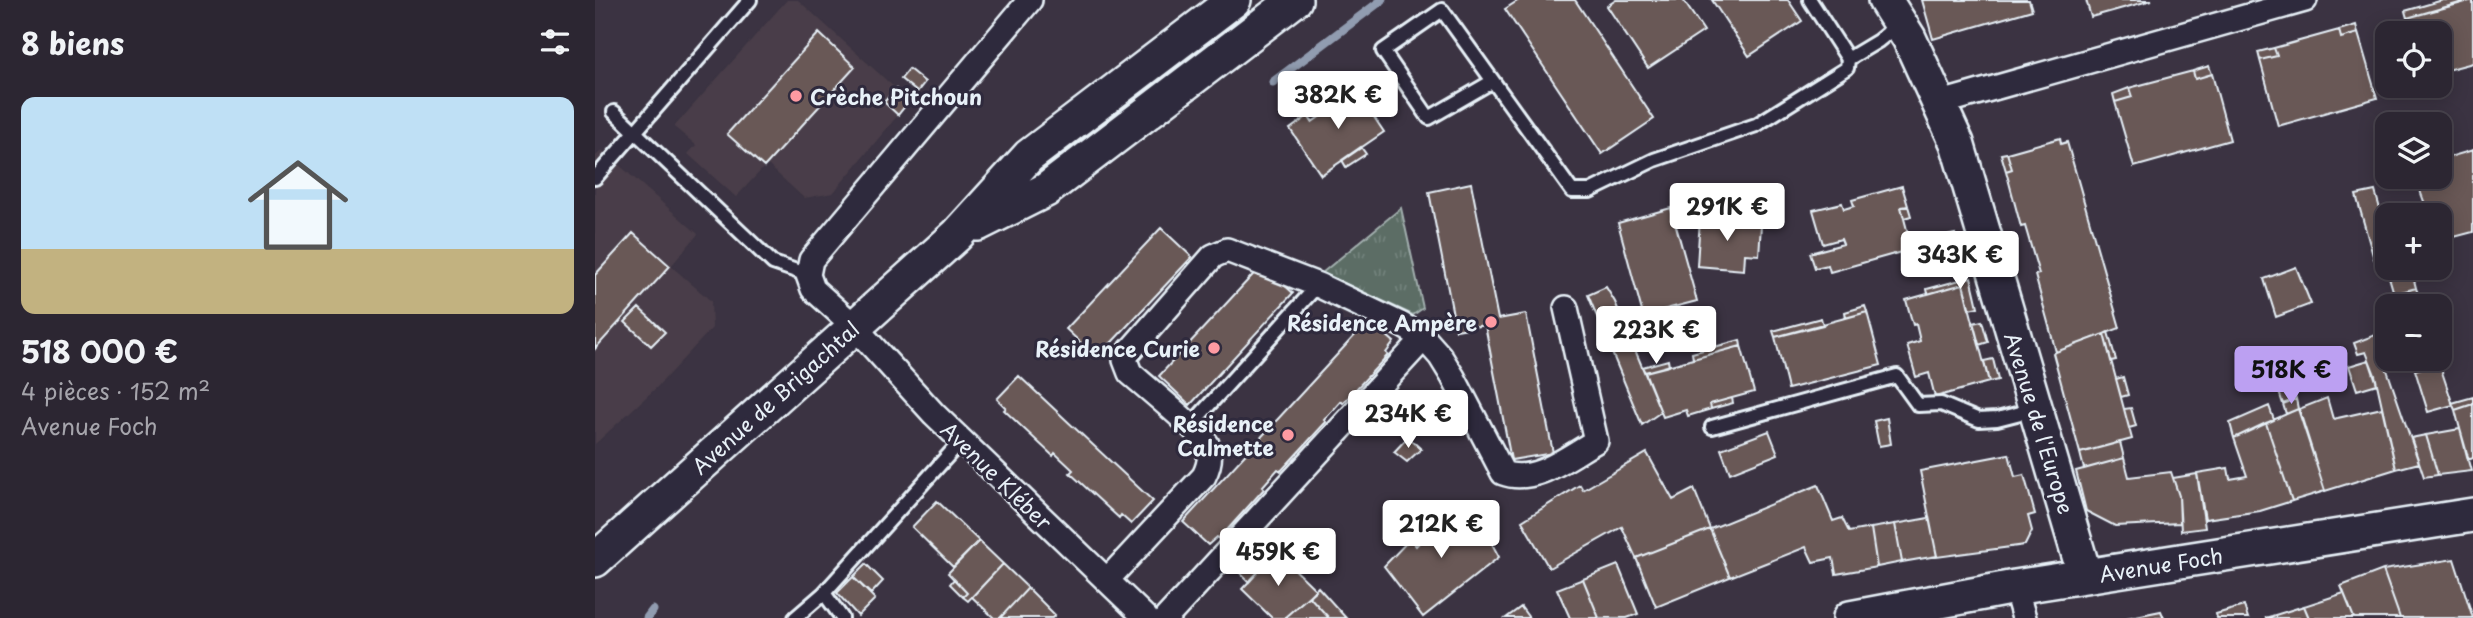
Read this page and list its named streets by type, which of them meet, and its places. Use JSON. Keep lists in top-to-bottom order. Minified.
{"streets":{"main road":["Avenue de Brigachtal","Avenue de l'Europe","Avenue Foch"],"street":["Avenue Kléber"]},"crossings":[["Avenue de Brigachtal","Avenue Kléber"],["Avenue de l'Europe","Avenue Foch"]],"places":["Crèche Pitchoun","Résidence Ampère","Résidence Curie","Résidence Calmette"],"page":{"heading":"8 biens","map_buttons":["+","−"],"price":["382K €","291K €","343K €","223K €","518K €","234K €","212K €","459K €"],"list":[{"name":"518 000 €","note":"4 pièces · 152 m² · Avenue Foch"}]}}
